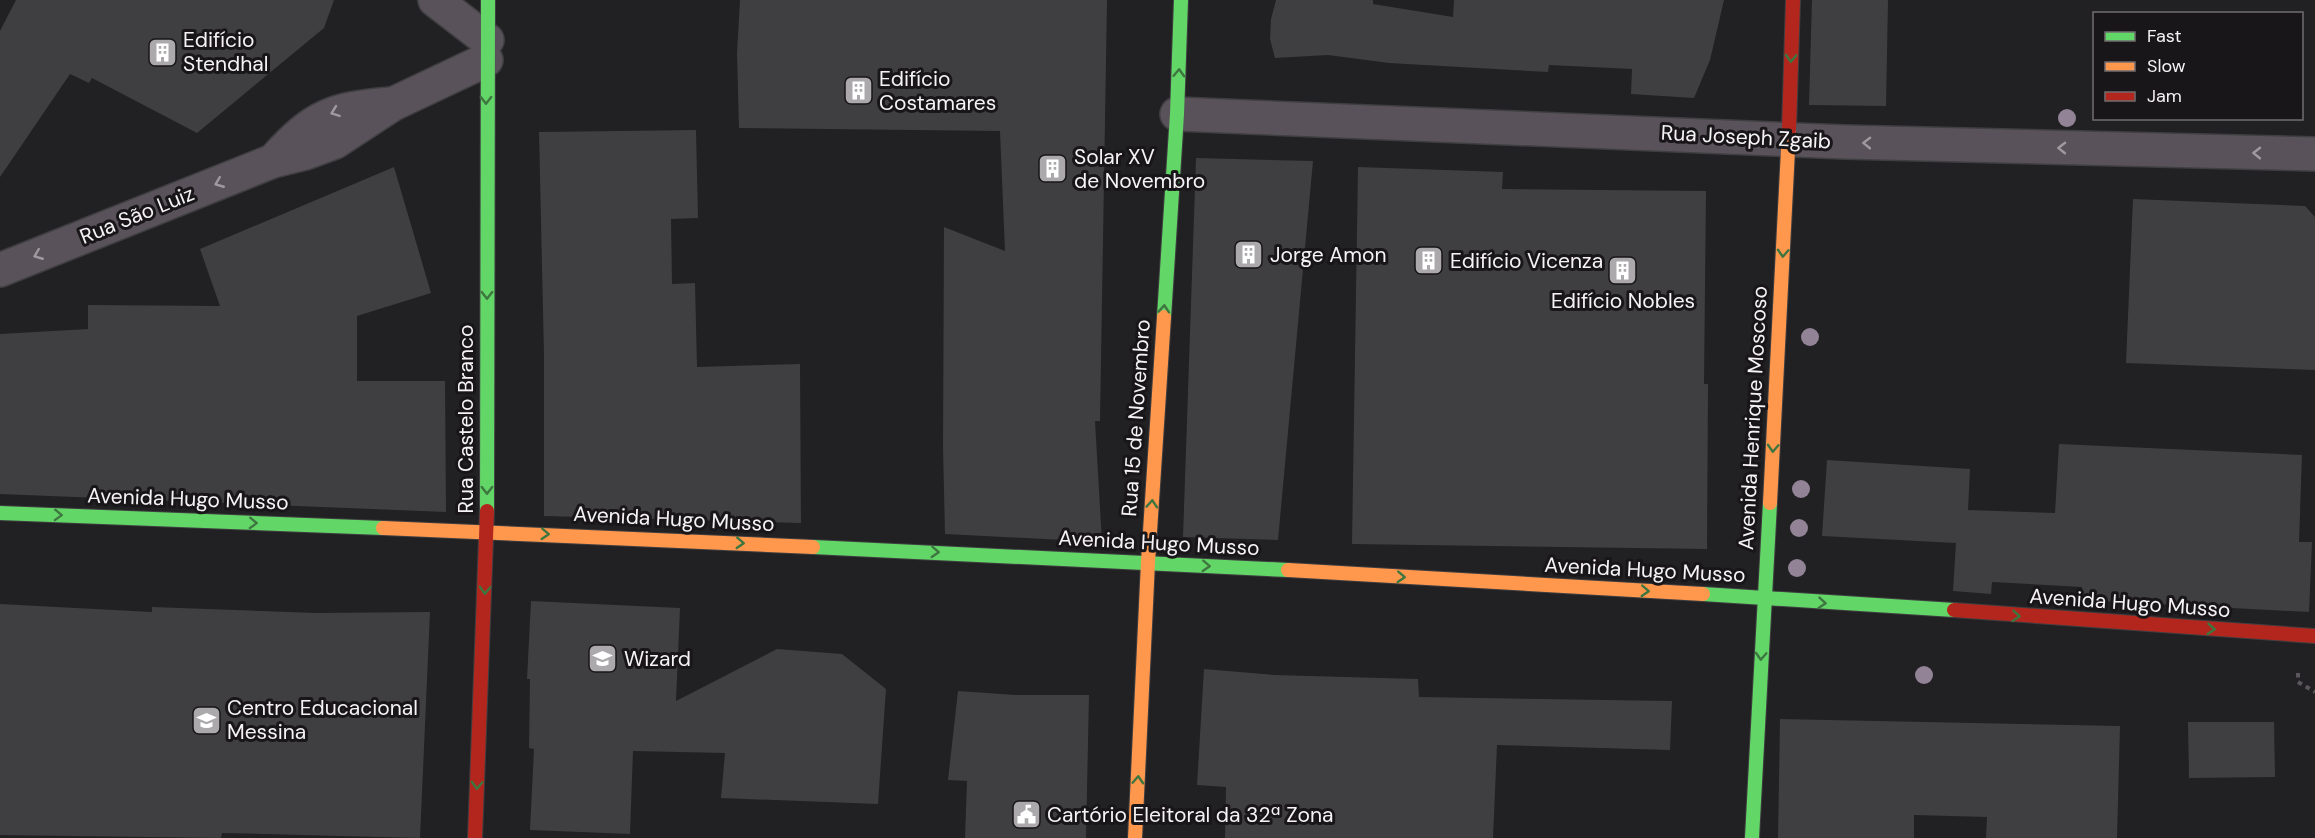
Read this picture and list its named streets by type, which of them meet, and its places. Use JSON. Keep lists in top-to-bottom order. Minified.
{"streets":{"main road":["Rua 15 de Novembro","Avenida Henrique Moscoso","Rua Castelo Branco","Avenida Hugo Musso"],"street":["Rua Joseph Zgaib","Rua São Luiz"]},"crossings":[["Rua Joseph Zgaib","Rua 15 de Novembro"],["Rua Joseph Zgaib","Avenida Henrique Moscoso"],["Rua São Luiz","Rua Castelo Branco"],["Rua 15 de Novembro","Avenida Hugo Musso"],["Avenida Henrique Moscoso","Avenida Hugo Musso"],["Rua Castelo Branco","Avenida Hugo Musso"]],"one_way":["Rua Joseph Zgaib","Rua São Luiz","Rua 15 de Novembro","Avenida Henrique Moscoso","Rua Castelo Branco","Avenida Hugo Musso"],"places":{"building":["Edifício Stendhal","Edifício Costamares","Solar XV de Novembro","Jorge Amon","Edifício Vicenza","Edifício Nobles"],"school or university":["Wizard","Centro Educacional Messina"],"public building":["Cartório Eleitoral da 32ª Zona"]},"legend":["Fast","Slow","Jam"]}
